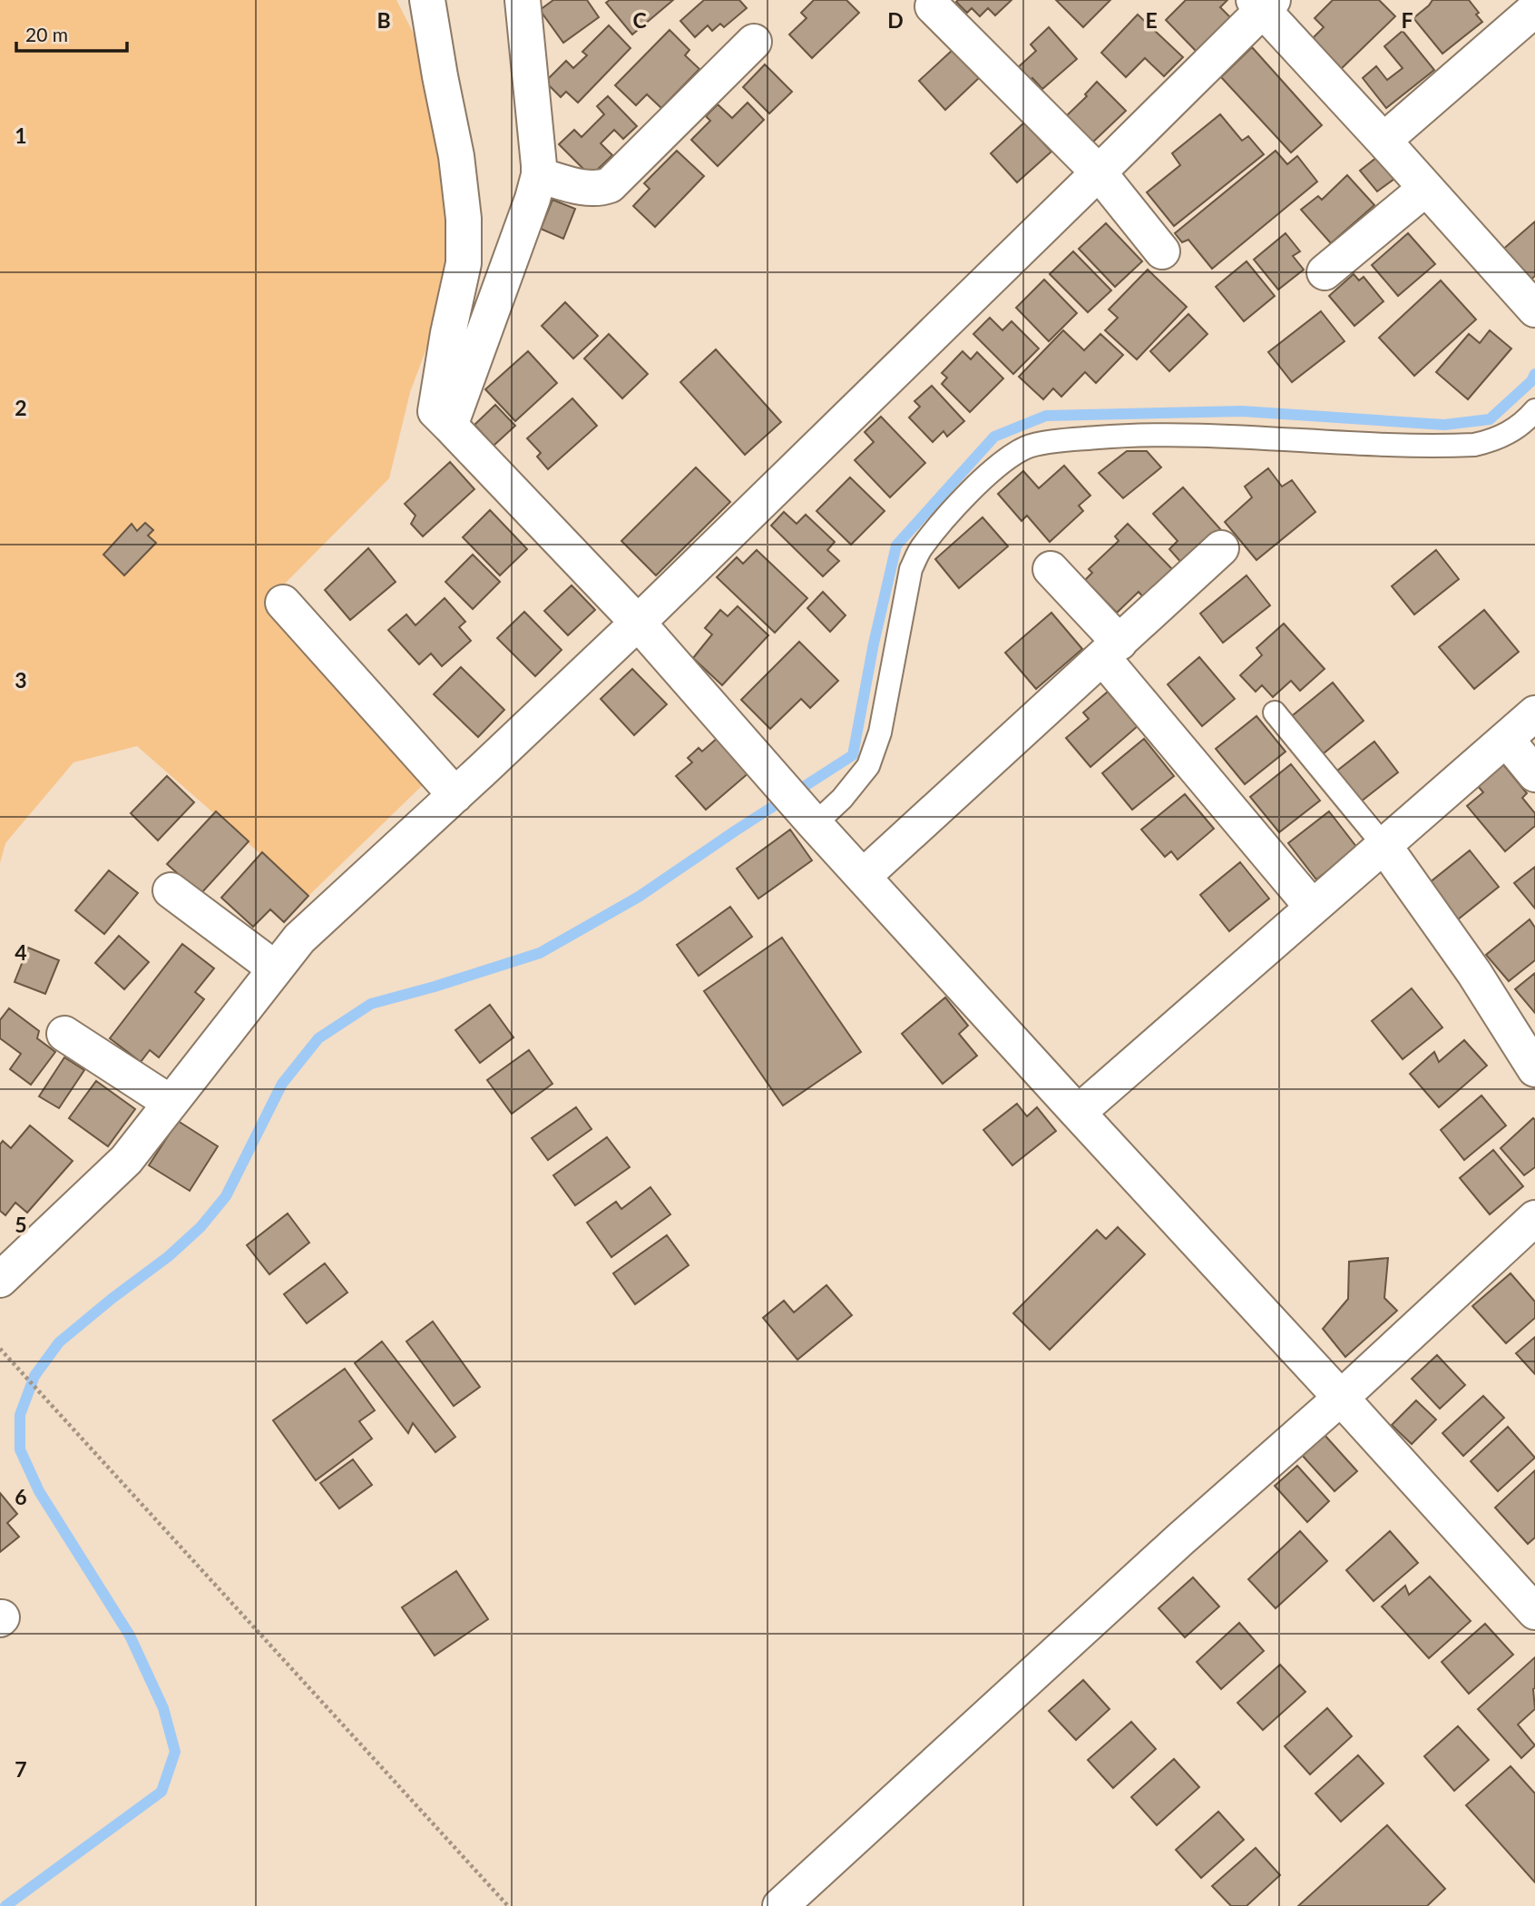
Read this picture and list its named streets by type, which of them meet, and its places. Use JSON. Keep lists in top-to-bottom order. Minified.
{"scale_bar":"20 m","grid":{"columns":["B","C","D","E","F"],"rows":["1","2","3","4","5","6","7"]}}
